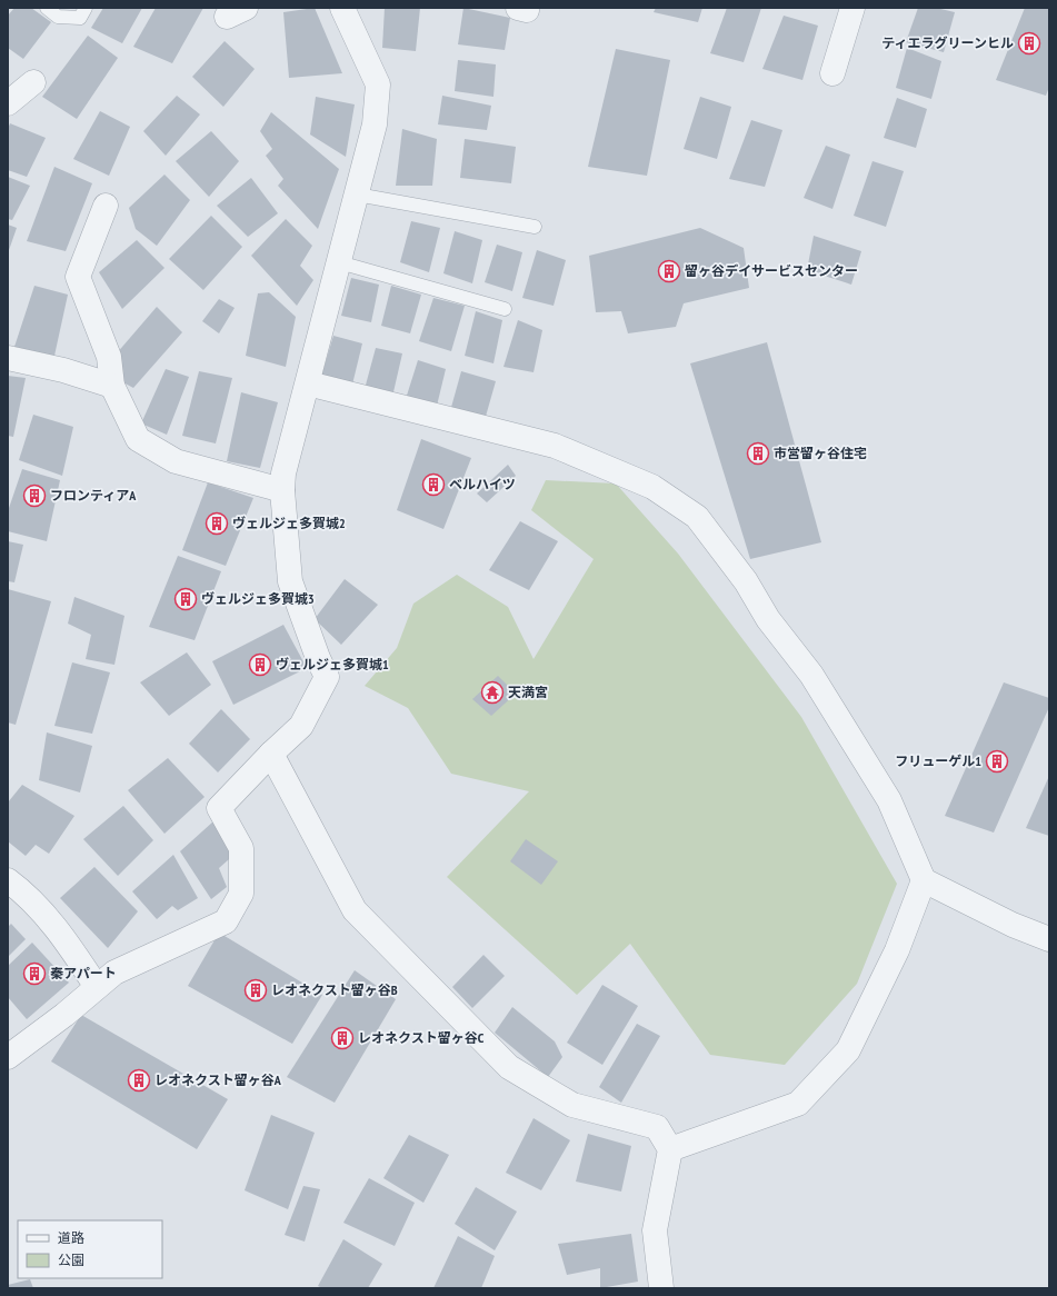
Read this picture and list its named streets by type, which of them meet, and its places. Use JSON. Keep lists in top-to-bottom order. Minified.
{"places":{"building":["ティエラグリーンヒル","留ヶ谷デイサービスセンター","市営留ヶ谷住宅","ベルハイツ","フロンティアA","ヴェルジェ多賀城2","ヴェルジェ多賀城3","ヴェルジェ多賀城1","フリューゲル1","秦アパート","レオネクスト留ヶ谷B","レオネクスト留ヶ谷C","レオネクスト留ヶ谷A"],"temple":["天満宮"]},"legend":["道路","公園"]}
